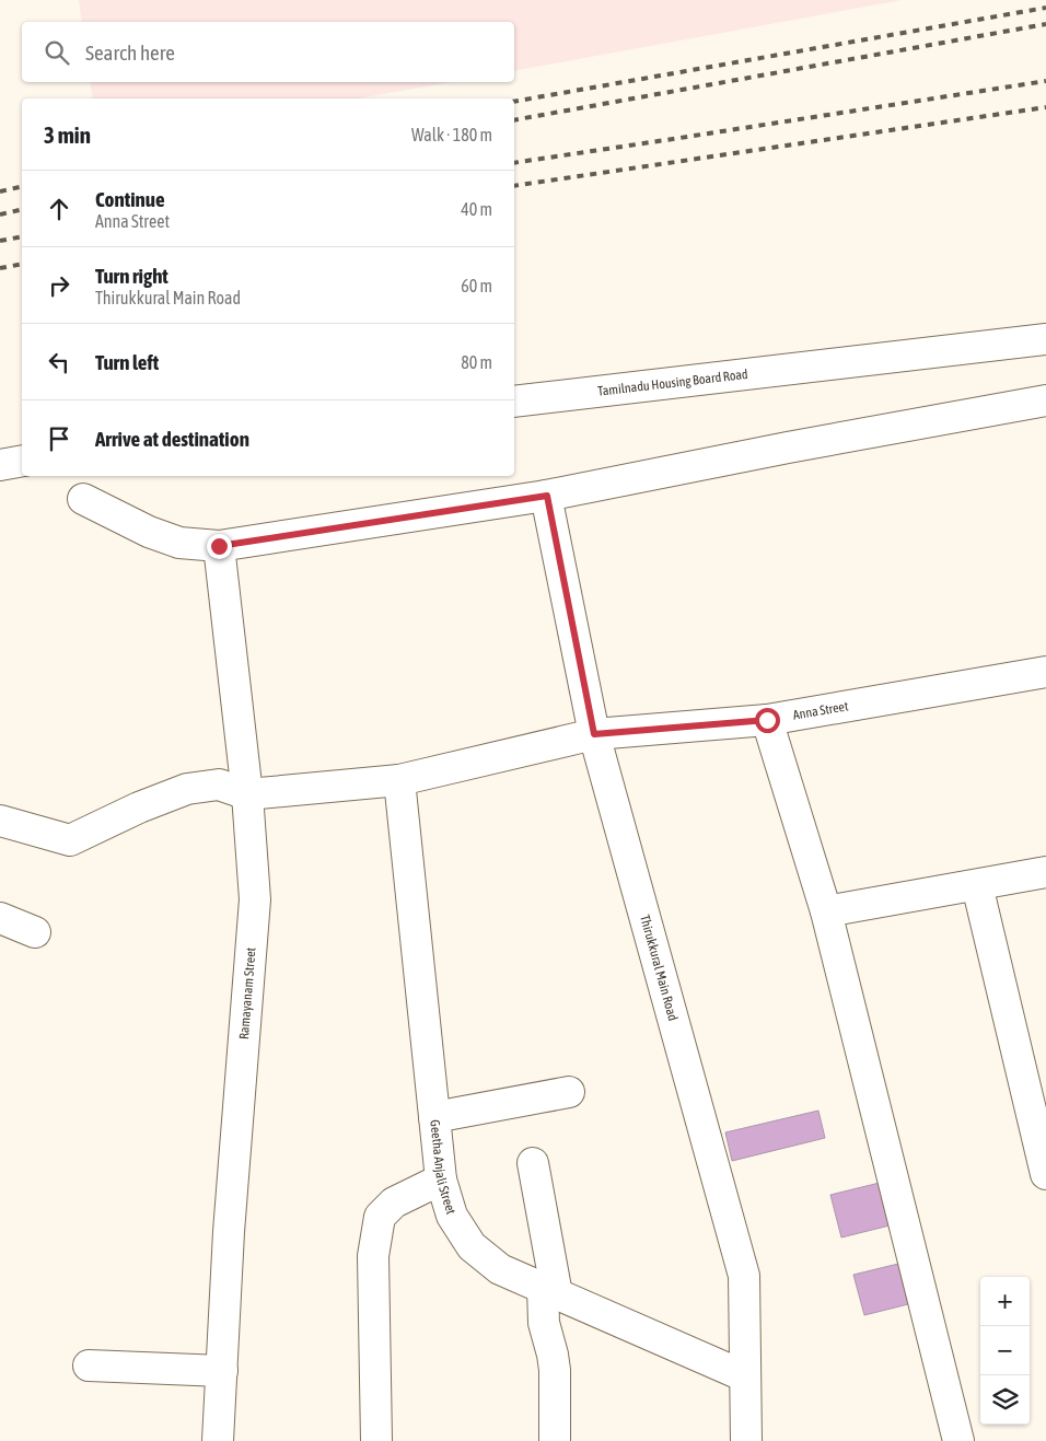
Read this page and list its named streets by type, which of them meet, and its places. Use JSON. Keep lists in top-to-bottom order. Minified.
{"streets":{"street":["Tamilnadu Housing Board Road","Anna Street","Thirukkural Main Road","Ramayanam Street","Geetha Anjali Street"]},"crossings":[["Anna Street","Thirukkural Main Road"],["Anna Street","Ramayanam Street"],["Anna Street","Geetha Anjali Street"],["Thirukkural Main Road","Geetha Anjali Street"]],"page":{"search":"Search here","heading":["3 min","Walk · 180 m"],"list":[["Continue","Anna Street","40 m"],["Turn right","Thirukkural Main Road","60 m"],["Turn left","80 m"],"Arrive at destination"],"map_buttons":["+","−"]}}
